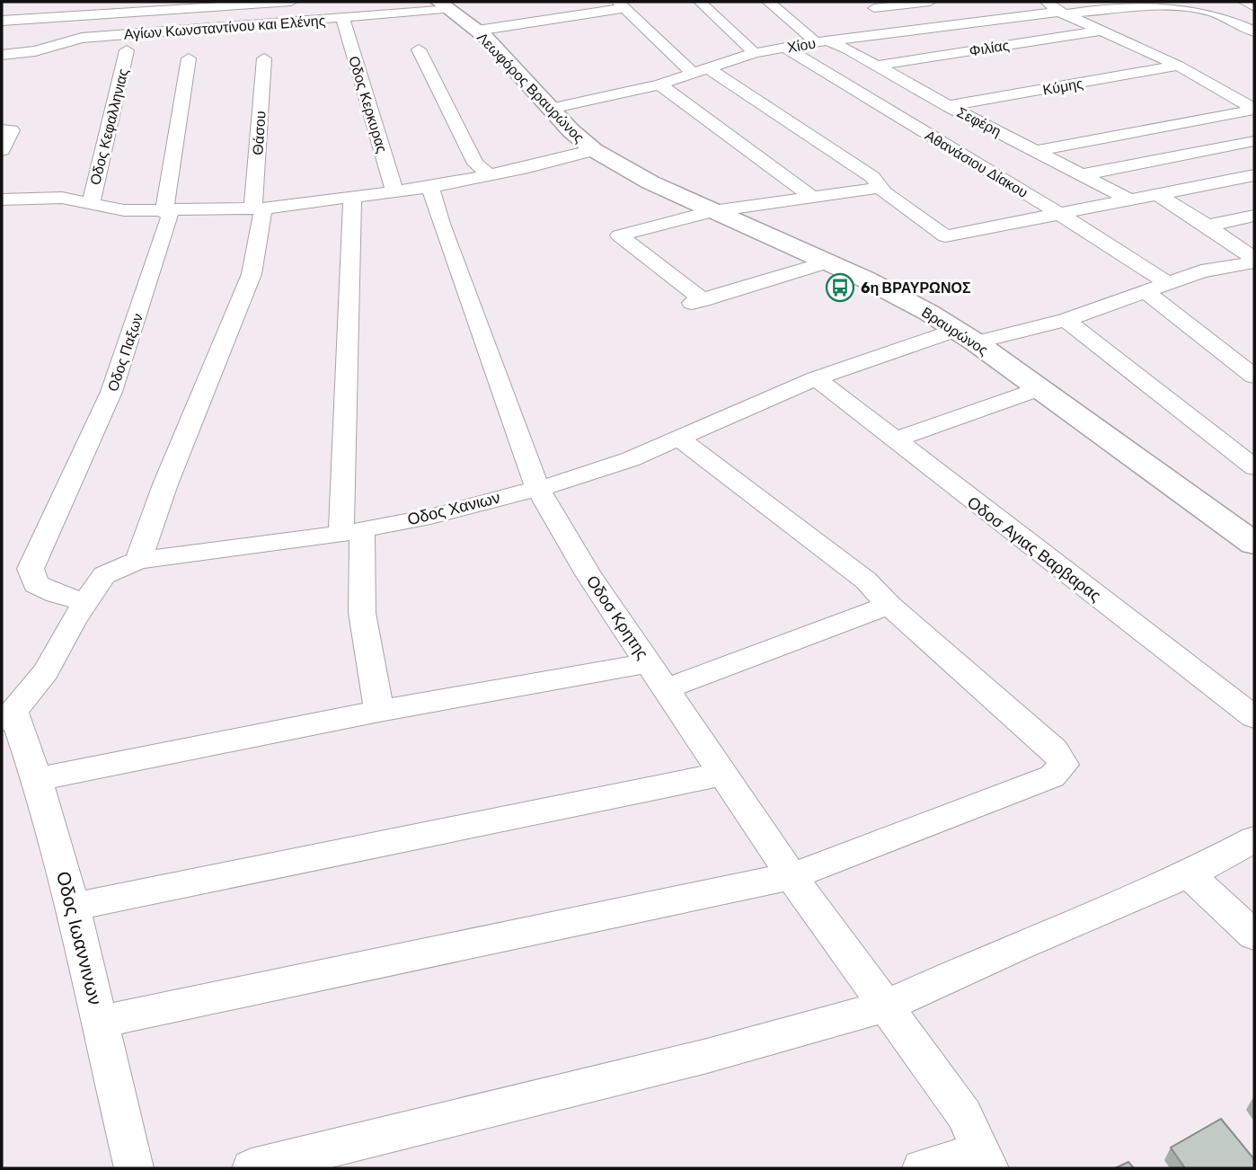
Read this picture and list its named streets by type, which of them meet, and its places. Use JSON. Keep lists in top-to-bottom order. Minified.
{"streets":{"main road":["Λεωφόρος Βραυρώνος","Βραυρώνος"],"street":["Αγίων Κωνσταντίνου και Ελένης","Χίου","Φιλίας","Κύμης","Οδος Κερκυρας","Σεφέρη","Οδος Κεφαλληνιας","Θάσου","Αθανάσιου Δίακου","Οδος Παξων","Οδος Χανιων","Οδοσ Αγιας Βαρβαρας","Οδοσ Κρητης","Οδος Ιωαννινων"]},"crossings":[["Αγίων Κωνσταντίνου και Ελένης","Λεωφόρος Βραυρώνος"],["Αγίων Κωνσταντίνου και Ελένης","Οδος Κερκυρας"],["Χίου","Λεωφόρος Βραυρώνος"],["Χίου","Σεφέρη"],["Χίου","Αθανάσιου Δίακου"],["Φιλίας","Σεφέρη"],["Κύμης","Σεφέρη"],["Λεωφόρος Βραυρώνος","Βραυρώνος"],["Θάσου","Οδος Χανιων"],["Αθανάσιου Δίακου","Οδος Χανιων"],["Βραυρώνος","Οδος Χανιων"],["Οδος Παξων","Οδος Χανιων"],["Οδος Χανιων","Οδοσ Αγιας Βαρβαρας"],["Οδος Χανιων","Οδοσ Κρητης"],["Οδος Χανιων","Οδος Ιωαννινων"]],"places":{"bus stop":["6η ΒΡΑΥΡΩΝΟΣ"]}}
